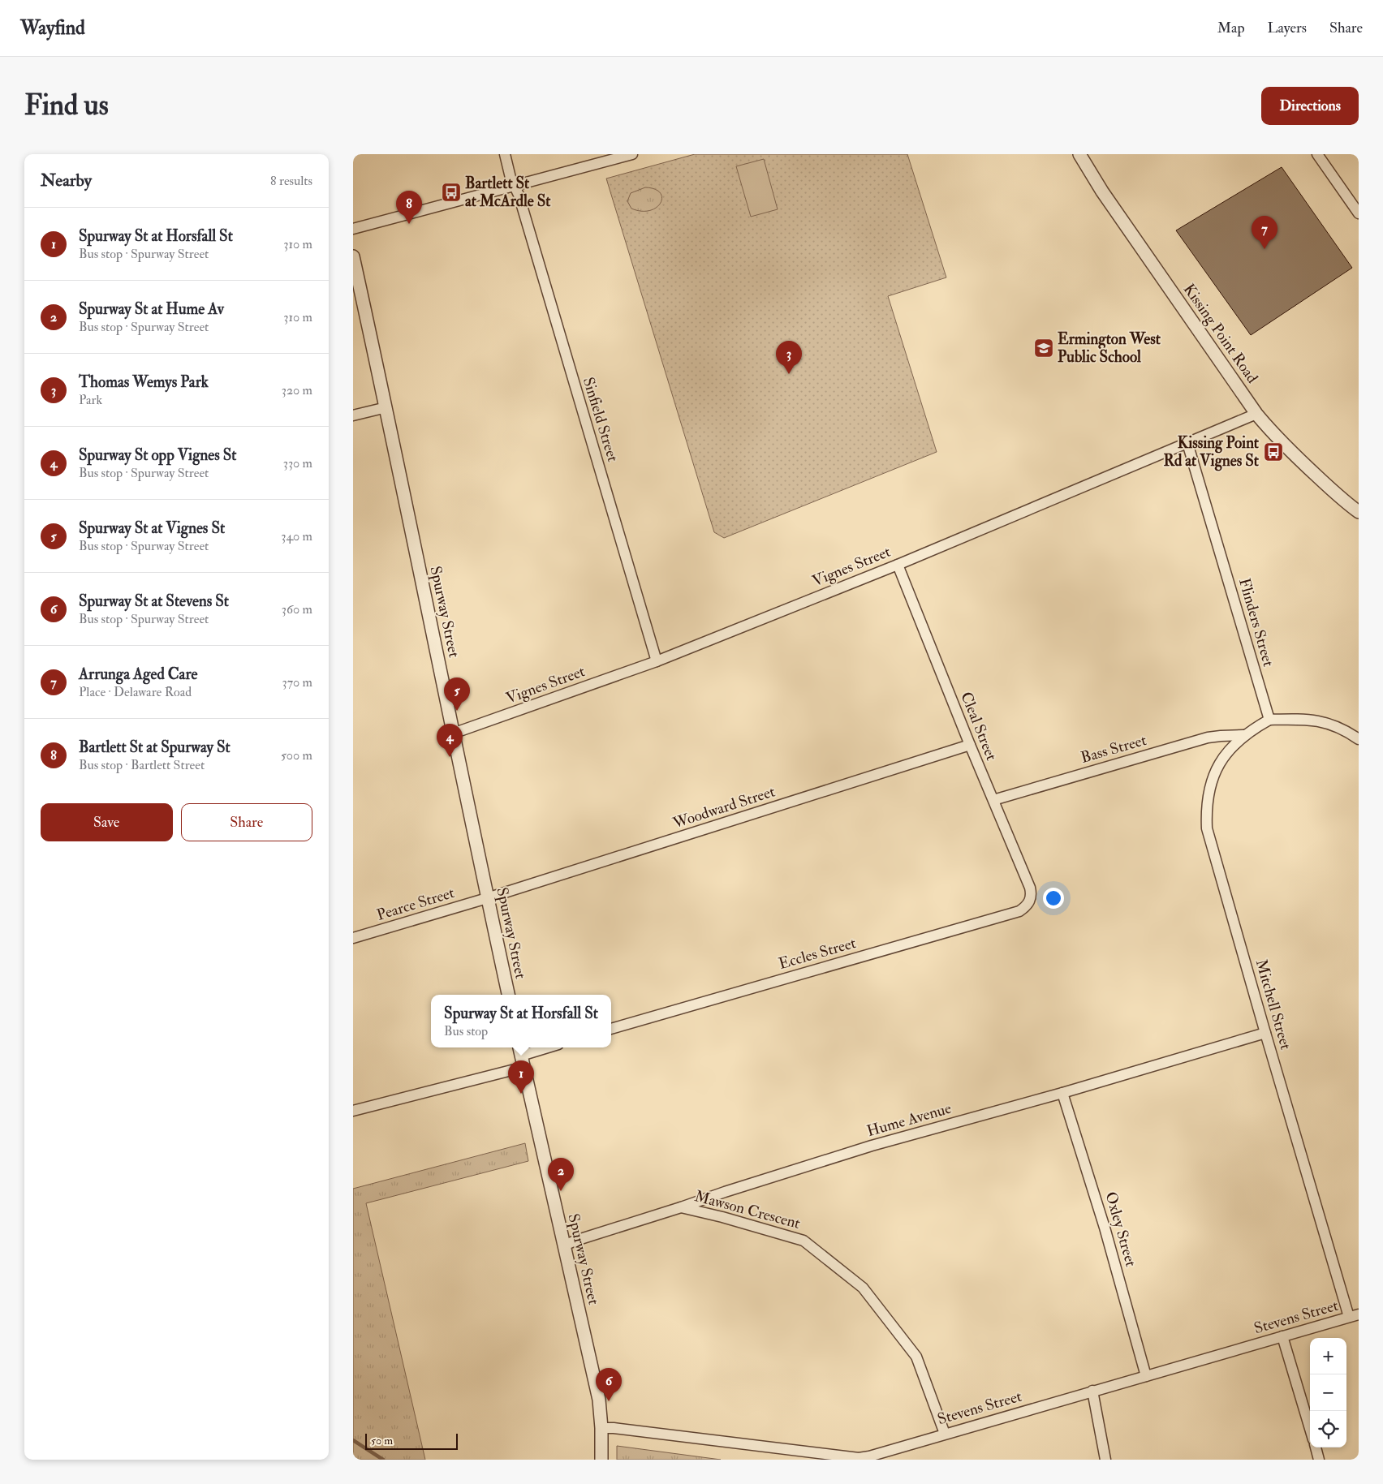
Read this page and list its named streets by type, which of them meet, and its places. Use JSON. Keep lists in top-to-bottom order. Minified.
{"streets":{"street":["Kissing Point Road","Sinfield Street","Vignes Street","Spurway Street","Flinders Street","Cleal Street","Bass Street","Woodward Street","Pearce Street","Eccles Street","Mitchell Street","Hume Avenue","Mawson Crescent","Oxley Street","Stevens Street"]},"crossings":[["Kissing Point Road","Vignes Street"],["Sinfield Street","Vignes Street"],["Vignes Street","Spurway Street"],["Vignes Street","Flinders Street"],["Vignes Street","Cleal Street"],["Spurway Street","Woodward Street"],["Spurway Street","Pearce Street"],["Spurway Street","Hume Avenue"],["Spurway Street","Stevens Street"],["Flinders Street","Mitchell Street"],["Cleal Street","Bass Street"],["Cleal Street","Woodward Street"],["Cleal Street","Eccles Street"],["Bass Street","Mitchell Street"],["Woodward Street","Pearce Street"],["Mitchell Street","Hume Avenue"],["Mitchell Street","Stevens Street"],["Hume Avenue","Mawson Crescent"],["Hume Avenue","Oxley Street"],["Mawson Crescent","Stevens Street"],["Oxley Street","Stevens Street"]],"places":{"bus stop":["Bartlett St at McArdle St","Kissing Point Rd at Vignes St"],"school or university":["Ermington West Public School"]},"scale_bar":"50 m","page":{"header":"Wayfind","nav":["Map","Layers","Share"],"buttons":["Directions",["Save","Share"]],"title":"Find us","heading":["Nearby","8 results"],"pins":["8","7","3","5","4","1","2","6"],"list":[{"mark":"1","name":"Spurway St at Horsfall St","note":"Bus stop · Spurway Street","value":"310 m"},{"mark":"2","name":"Spurway St at Hume Av","note":"Bus stop · Spurway Street","value":"310 m"},{"mark":"3","name":"Thomas Wemys Park","note":"Park","value":"320 m"},{"mark":"4","name":"Spurway St opp Vignes St","note":"Bus stop · Spurway Street","value":"330 m"},{"mark":"5","name":"Spurway St at Vignes St","note":"Bus stop · Spurway Street","value":"340 m"},{"mark":"6","name":"Spurway St at Stevens St","note":"Bus stop · Spurway Street","value":"360 m"},{"mark":"7","name":"Arrunga Aged Care","note":"Place · Delaware Road","value":"370 m"},{"mark":"8","name":"Bartlett St at Spurway St","note":"Bus stop · Bartlett Street","value":"500 m"}],"popup":["Spurway St at Horsfall St","Bus stop"],"map_buttons":["+","−"],"scale":"50 m"}}
